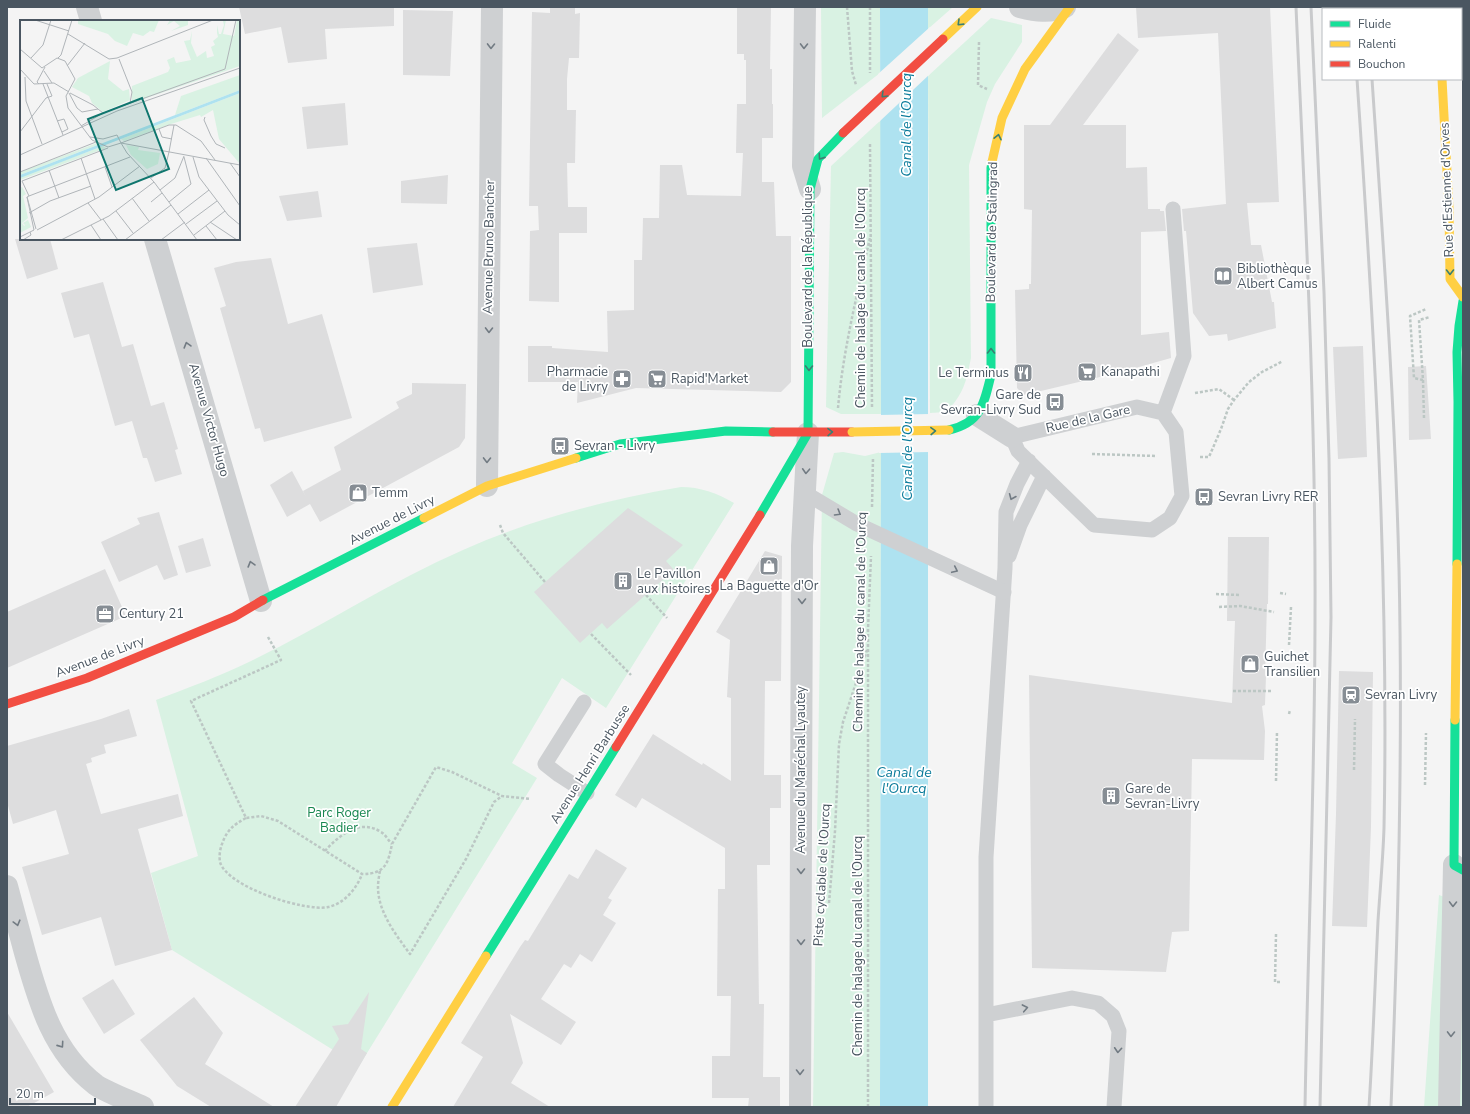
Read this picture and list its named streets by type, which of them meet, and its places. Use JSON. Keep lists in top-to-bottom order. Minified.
{"streets":{"main road":["Rue d'Estienne d'Orves","Boulevard de Stalingrad","Boulevard de la République","Avenue de Livry","Avenue Henri Barbusse"],"street":["Avenue Bruno Bancher","Avenue Victor Hugo","Avenue du Maréchal Lyautey"],"lane":["Rue de la Gare"],"path":["Chemin de halage du canal de l'Ourcq","Piste cyclable de l'Ourcq"]},"crossings":[["Boulevard de Stalingrad","Avenue de Livry"],["Avenue Bruno Bancher","Avenue de Livry"],["Boulevard de la République","Avenue de Livry"],["Boulevard de la République","Avenue Henri Barbusse"],["Boulevard de la République","Avenue du Maréchal Lyautey"],["Chemin de halage du canal de l'Ourcq","Piste cyclable de l'Ourcq"],["Avenue Victor Hugo","Avenue de Livry"],["Avenue de Livry","Avenue Henri Barbusse"],["Avenue de Livry","Avenue du Maréchal Lyautey"],["Avenue Henri Barbusse","Avenue du Maréchal Lyautey"]],"one_way":["Rue d'Estienne d'Orves","Boulevard de Stalingrad","Avenue Bruno Bancher","Boulevard de la République","Avenue Victor Hugo","Avenue du Maréchal Lyautey"],"water":["Canal de l'Ourcq"],"parks":["Parc Roger Badier"],"places":{"library":["Bibliothèque Albert Camus"],"supermarket":["Kanapathi","Rapid'Market"],"restaurant":["Le Terminus"],"pharmacy":["Pharmacie de Livry"],"bus stop":["Gare de Sevran-Livry Sud","Sevran - Livry","Sevran Livry RER"],"shop":["Temm","La Baguette d'Or","Guichet Transilien"],"building":["Le Pavillon aux histoires","Gare de Sevran-Livry"],"office":["Century 21"],"station":["Sevran Livry"]},"legend":["Fluide","Ralenti","Bouchon"],"scale_bar":"20 m"}
